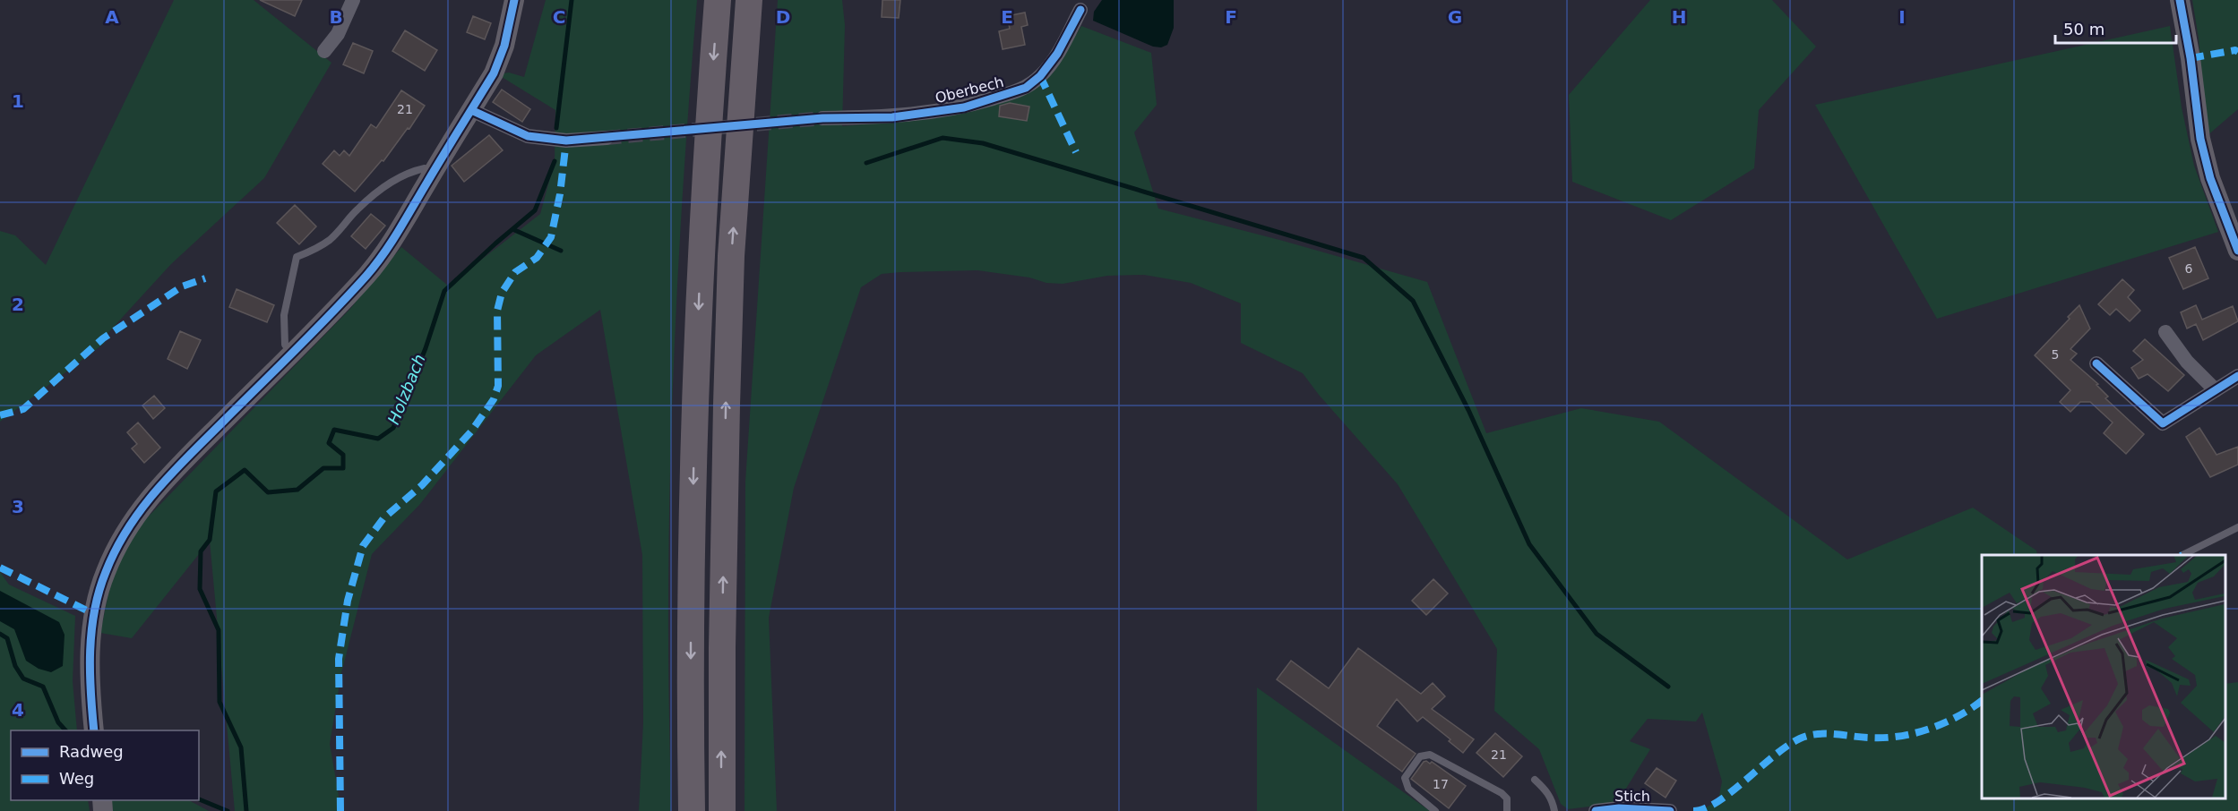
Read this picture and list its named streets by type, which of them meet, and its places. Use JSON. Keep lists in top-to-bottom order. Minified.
{"streets":{"street":["Oberbech","Stich"]},"water":["Holzbach"],"house_numbers":["21","6","5","21","17"],"legend":["Radweg","Weg"],"scale_bar":"50 m","grid":{"columns":["A","B","C","D","E","F","G","H","I"],"rows":["1","2","3","4"]}}
